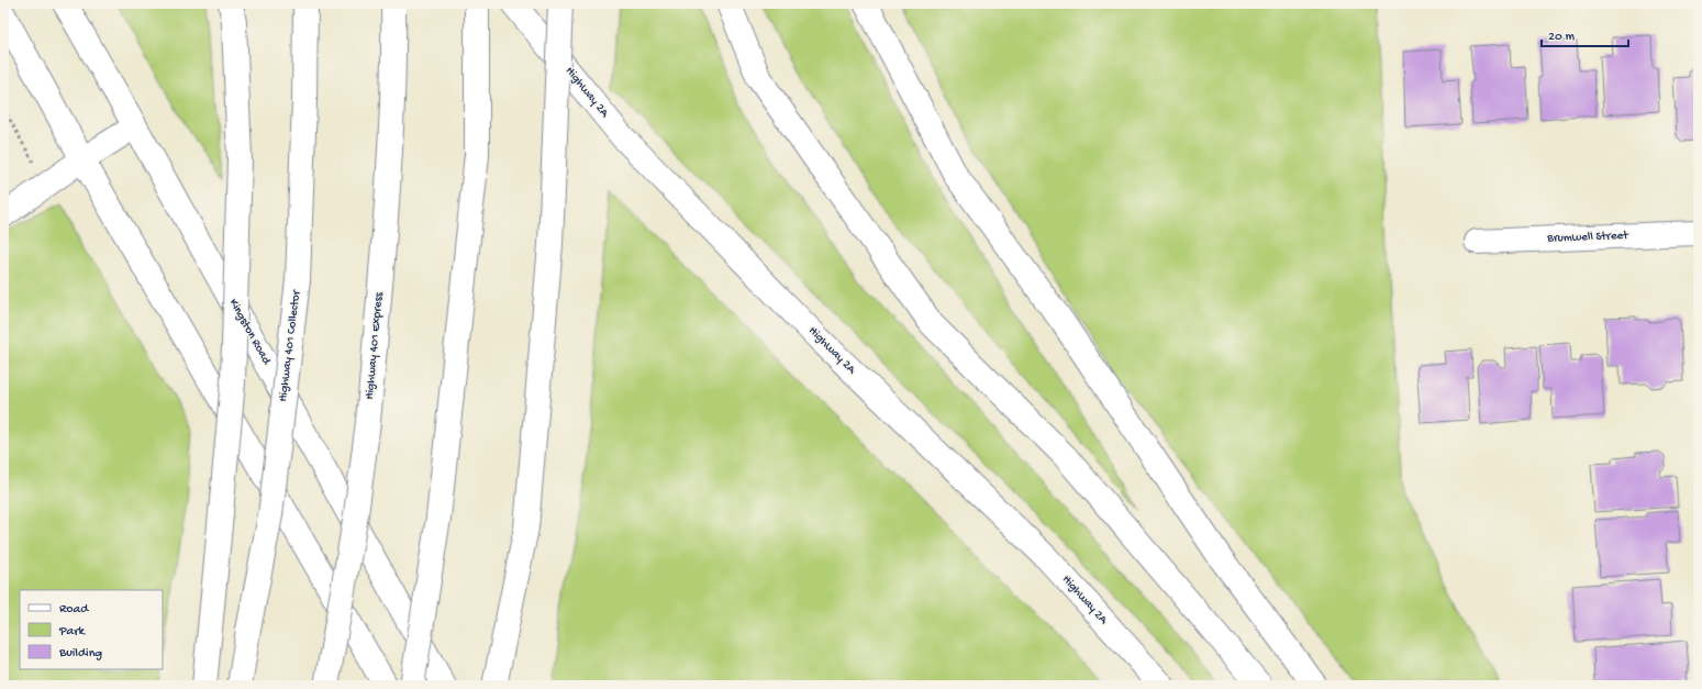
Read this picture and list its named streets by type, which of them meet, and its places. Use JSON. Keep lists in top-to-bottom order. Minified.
{"streets":{"main road":["Highway 2A","Brumwell Street","Kingston Road","Highway 401 Collector","Highway 401 Express"]},"legend":["Road","Park","Building"],"scale_bar":"20 m"}
